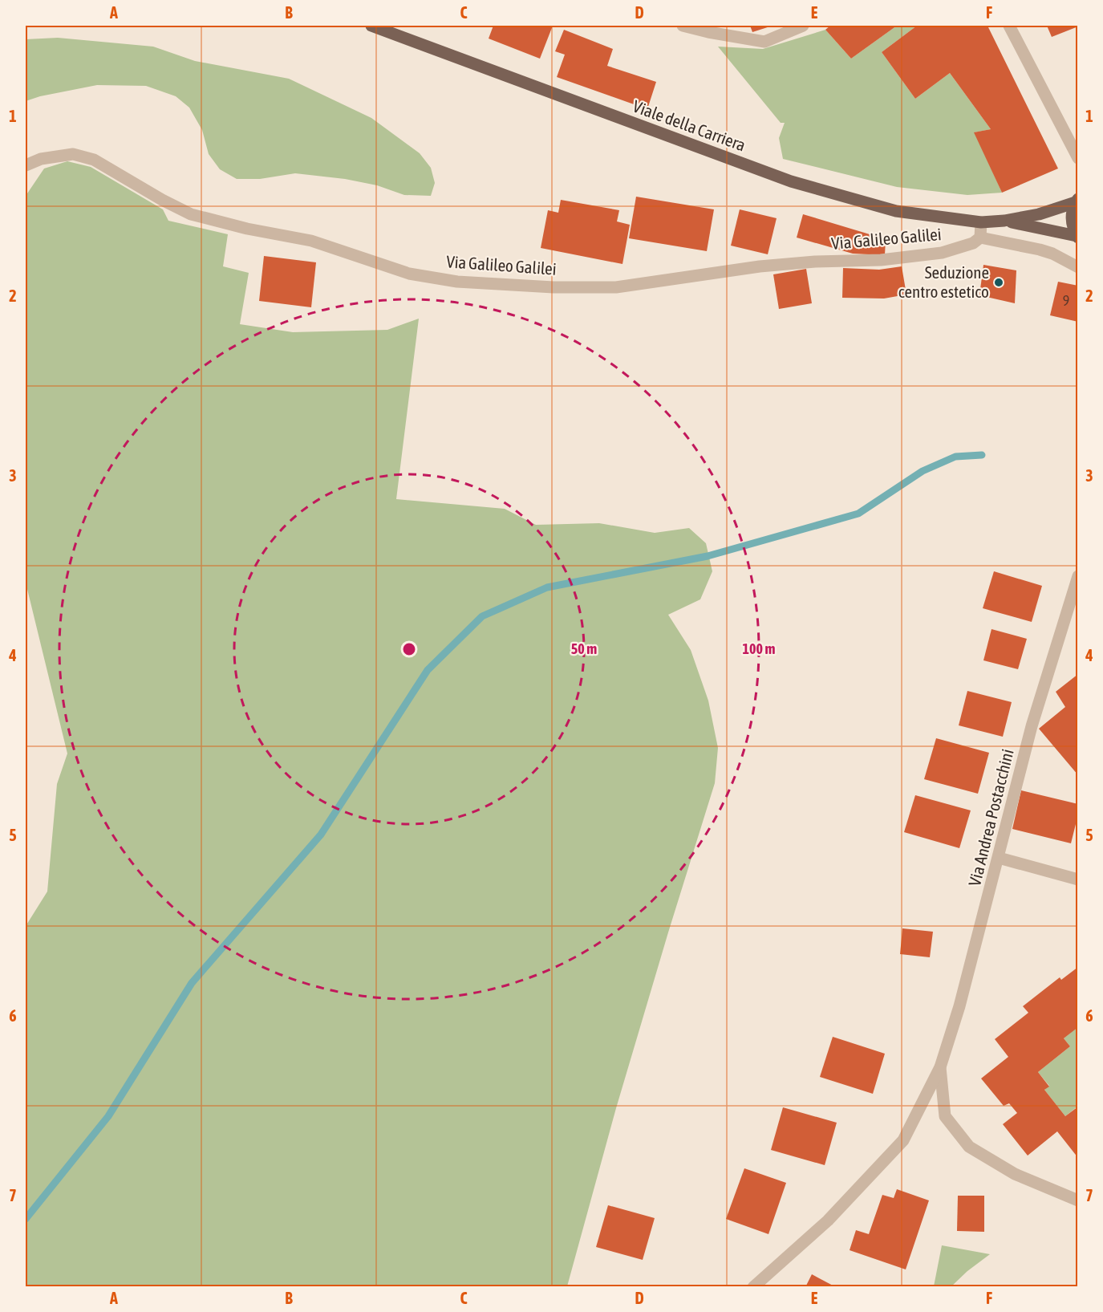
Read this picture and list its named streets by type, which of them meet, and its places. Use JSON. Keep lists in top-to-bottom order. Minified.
{"streets":{"main road":["Viale della Carriera"],"street":["Via Galileo Galilei","Via Andrea Postacchini"]},"places":["Seduzione centro estetico"],"house_numbers":["9"],"grid":{"columns":["A","B","C","D","E","F"],"rows":["1","2","3","4","5","6","7"]},"rings":["50 m","100 m"]}
